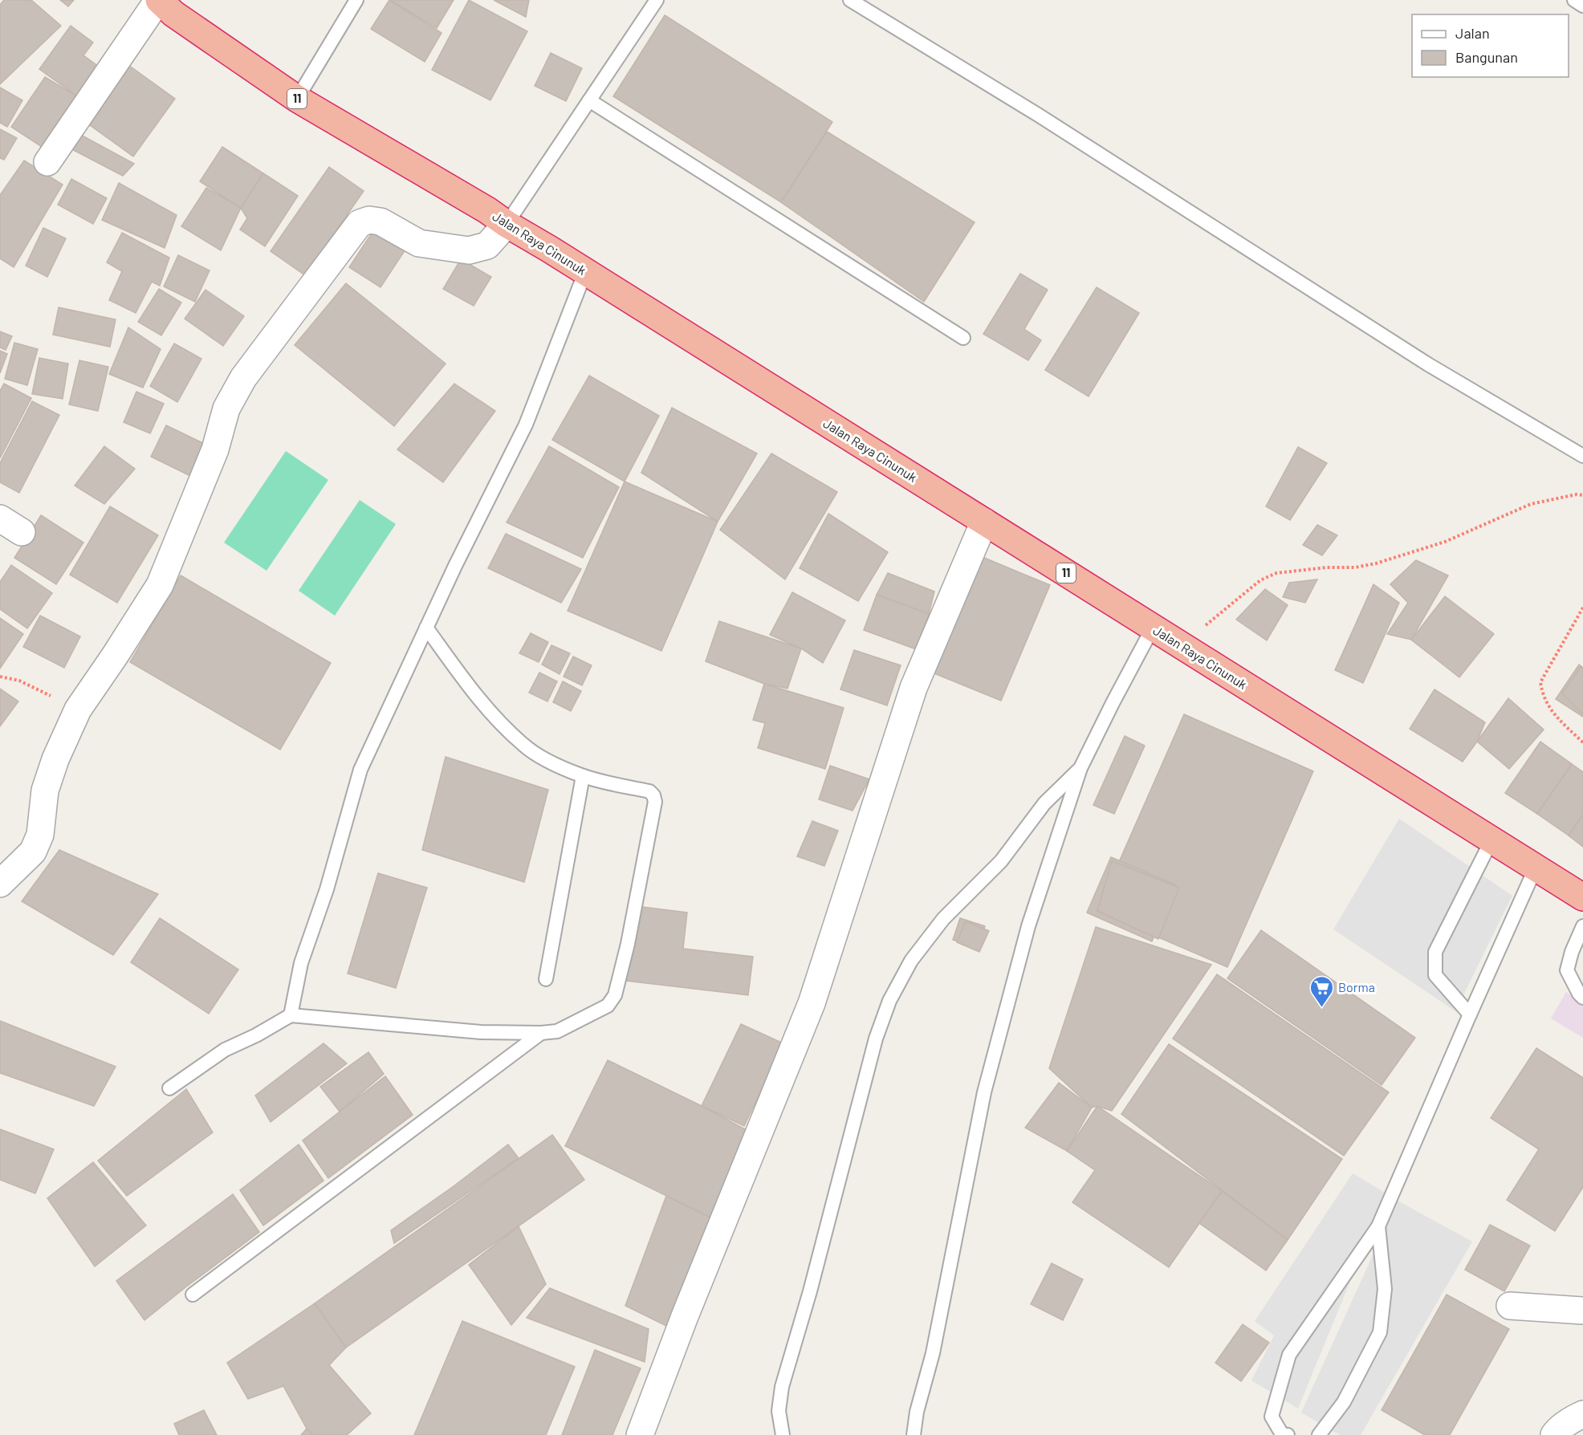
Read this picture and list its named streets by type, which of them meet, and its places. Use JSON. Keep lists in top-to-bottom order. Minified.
{"streets":{"highway":["11","Jalan Raya Cinunuk"]},"places":{"supermarket":["Borma"]},"legend":["Jalan","Bangunan"]}
